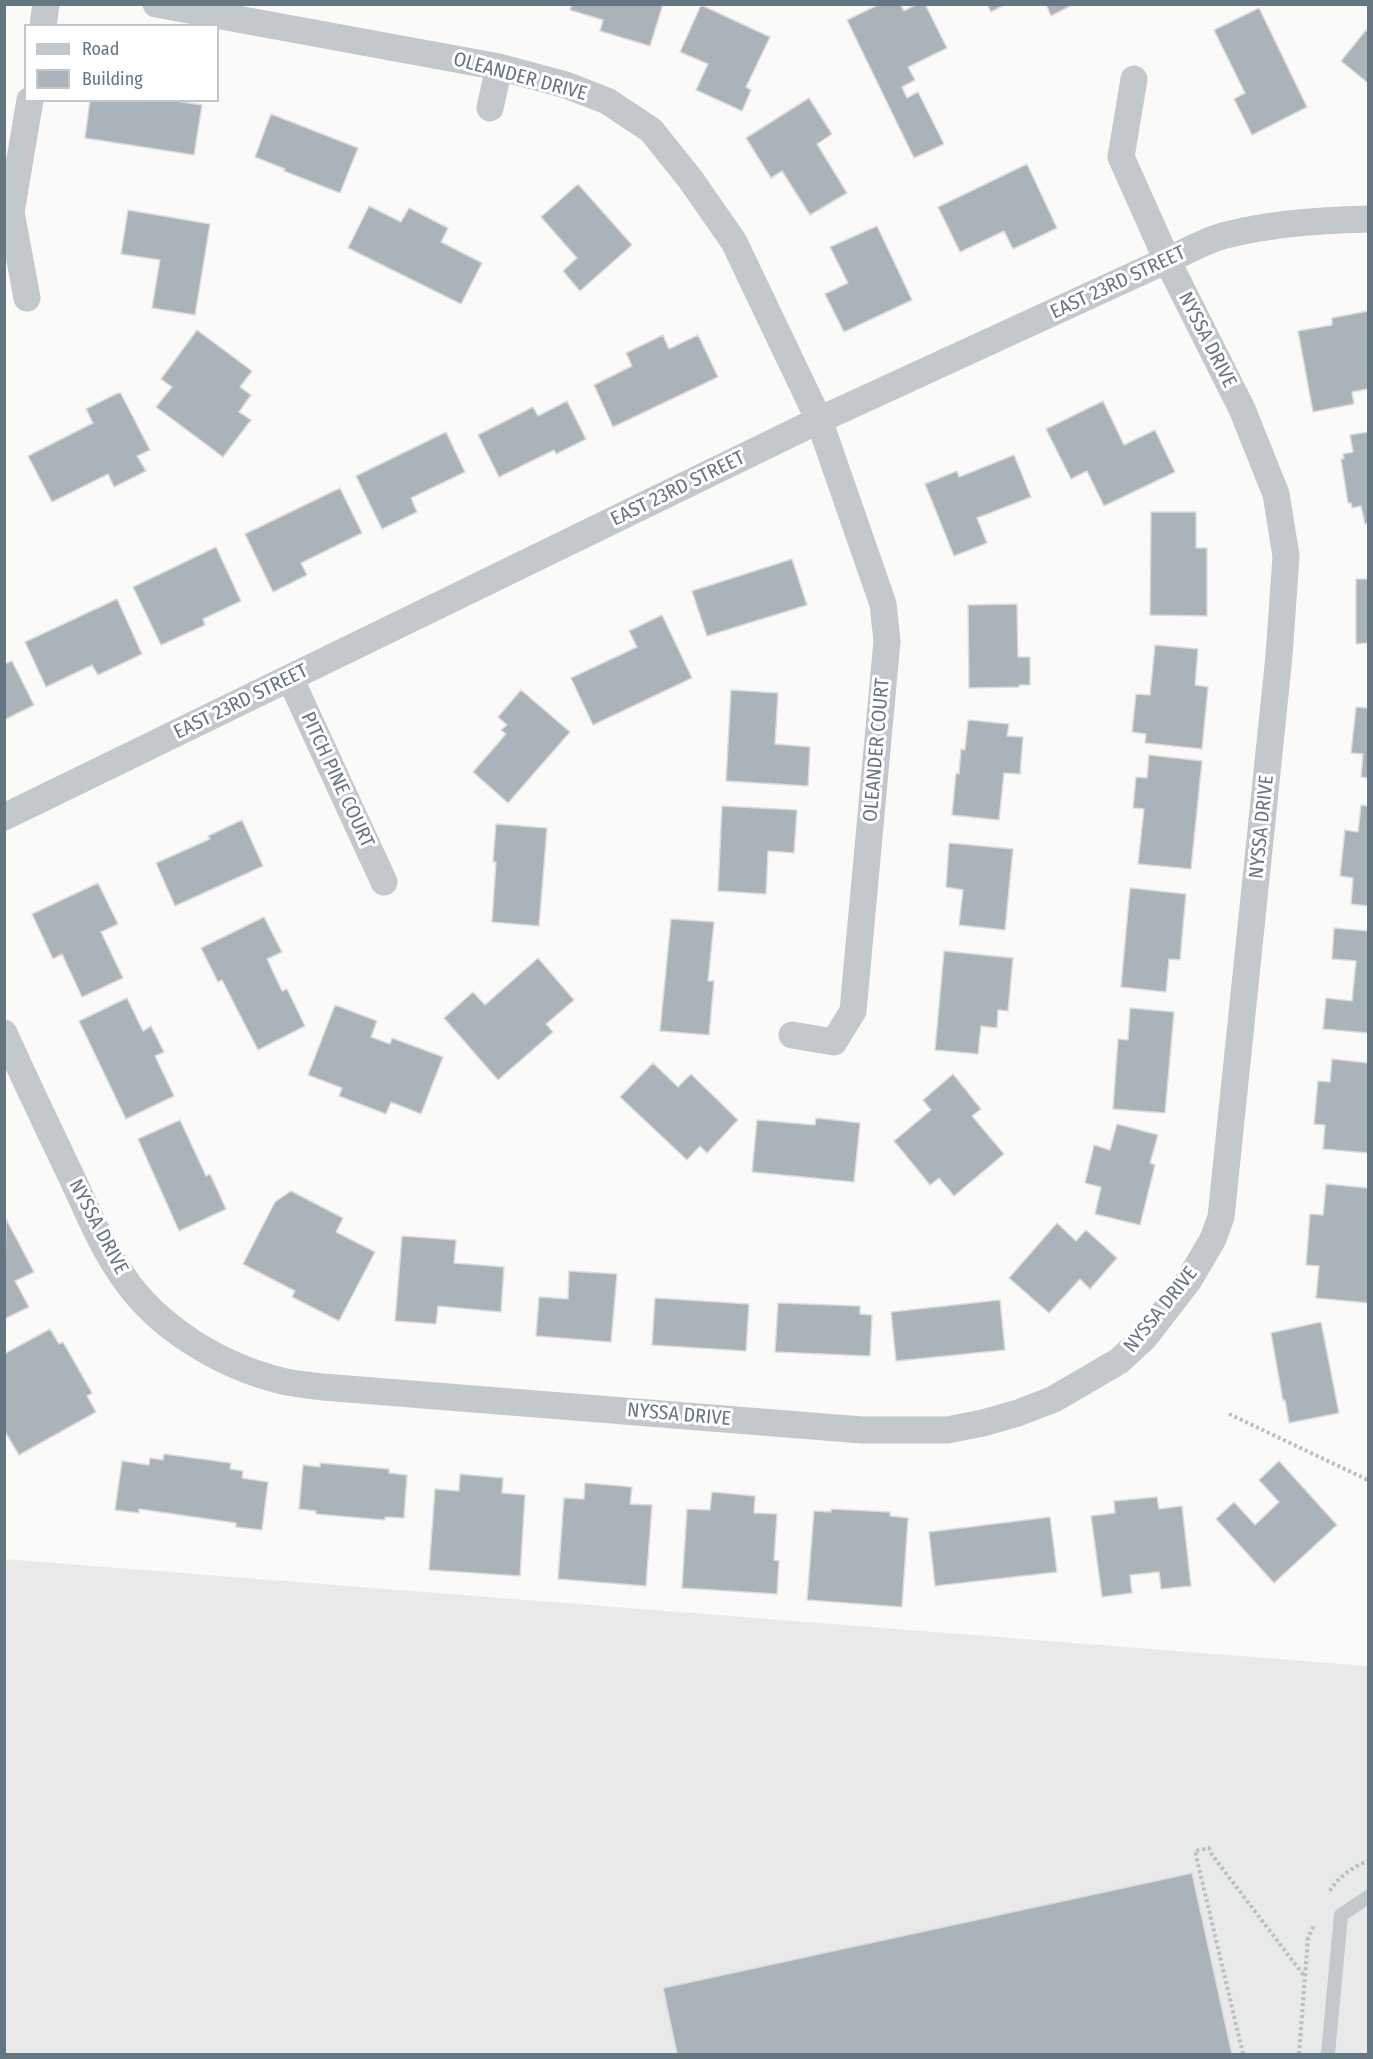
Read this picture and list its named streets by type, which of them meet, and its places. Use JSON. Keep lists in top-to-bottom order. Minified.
{"streets":{"street":["OLEANDER DRIVE","EAST 23RD STREET","NYSSA DRIVE","OLEANDER COURT","PITCH PINE COURT"]},"crossings":[["OLEANDER DRIVE","EAST 23RD STREET"],["OLEANDER DRIVE","OLEANDER COURT"],["EAST 23RD STREET","NYSSA DRIVE"],["EAST 23RD STREET","OLEANDER COURT"],["EAST 23RD STREET","PITCH PINE COURT"]],"legend":["Road","Building"]}
